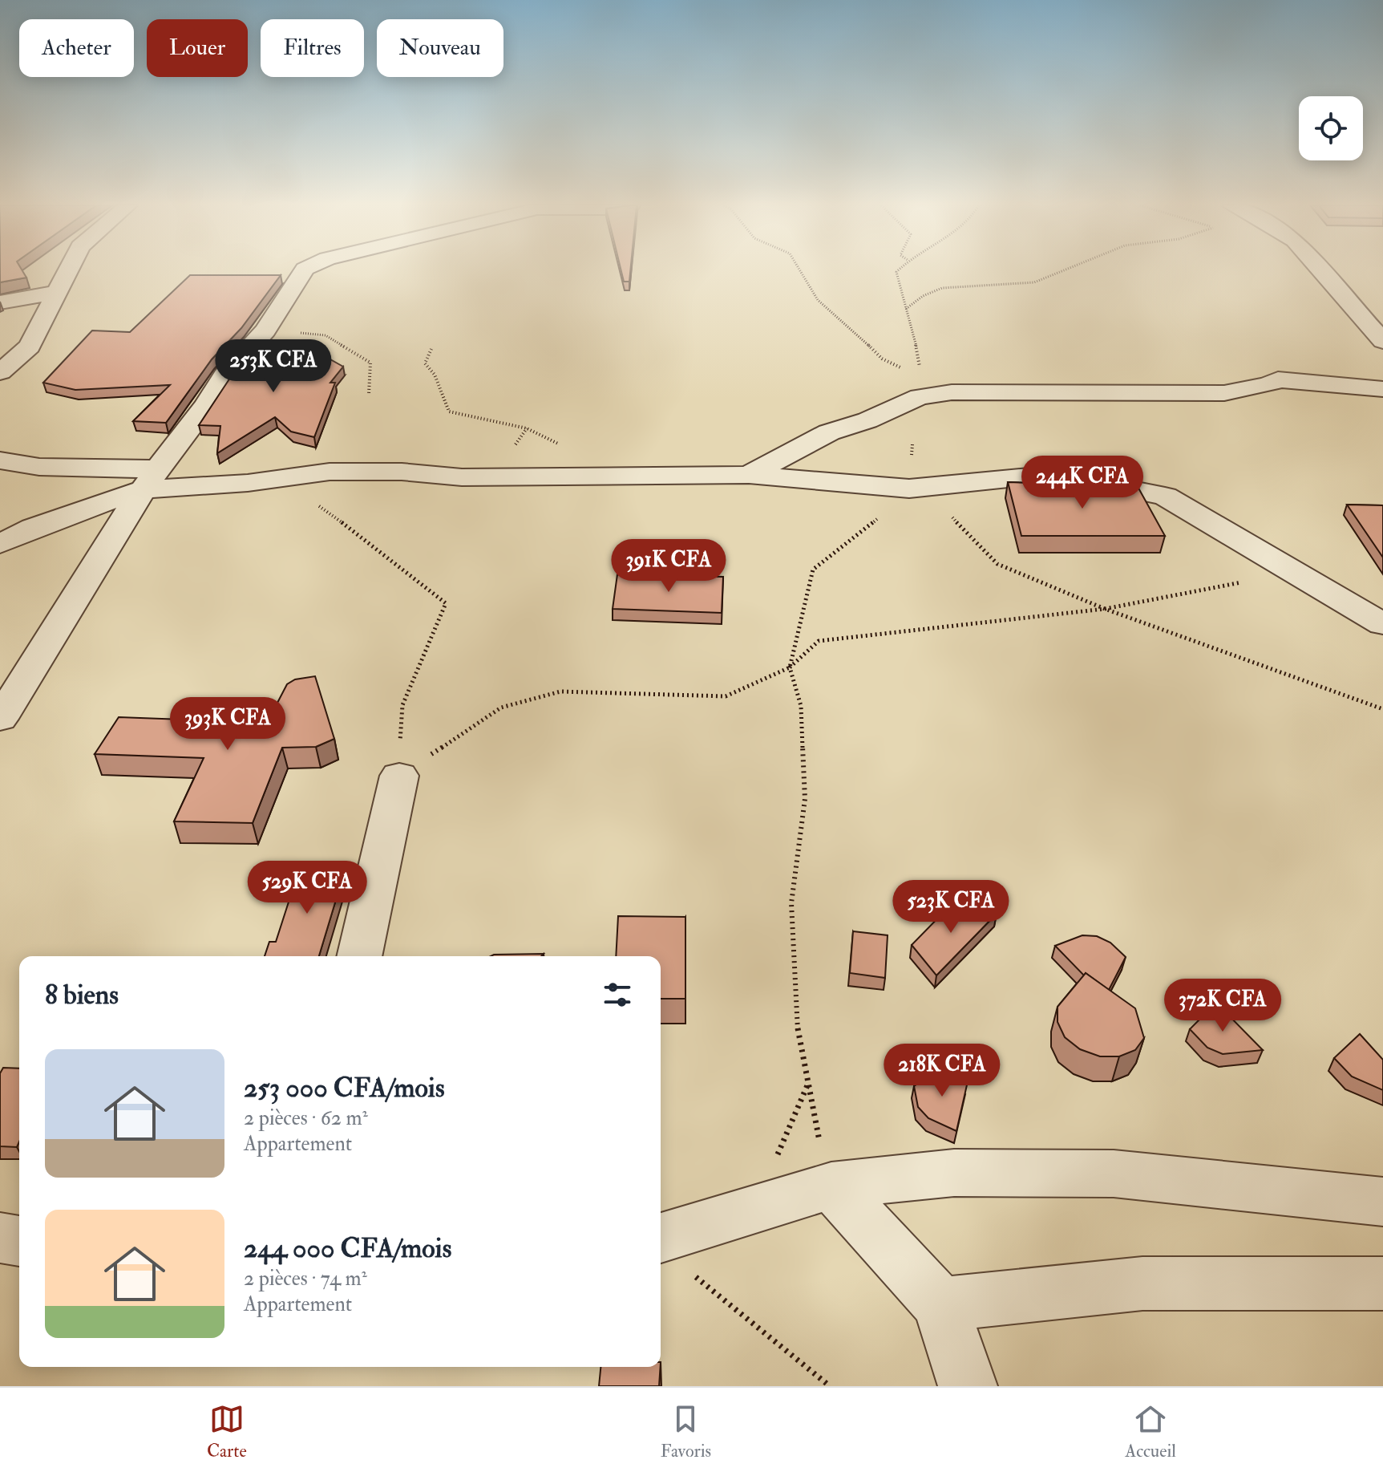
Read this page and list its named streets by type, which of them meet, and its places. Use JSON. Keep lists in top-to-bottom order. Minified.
{"page":{"chip":["Acheter","Louer","Filtres","Nouveau"],"price":["253K CFA","244K CFA","391K CFA","393K CFA","529K CFA","523K CFA","372K CFA","218K CFA"],"heading":"8 biens","list":[{"name":"253 000 CFA/mois","note":"2 pièces · 62 m² · Appartement"},{"name":"244 000 CFA/mois","note":"2 pièces · 74 m² · Appartement"}],"tabs":["Carte","Favoris","Accueil"]}}
